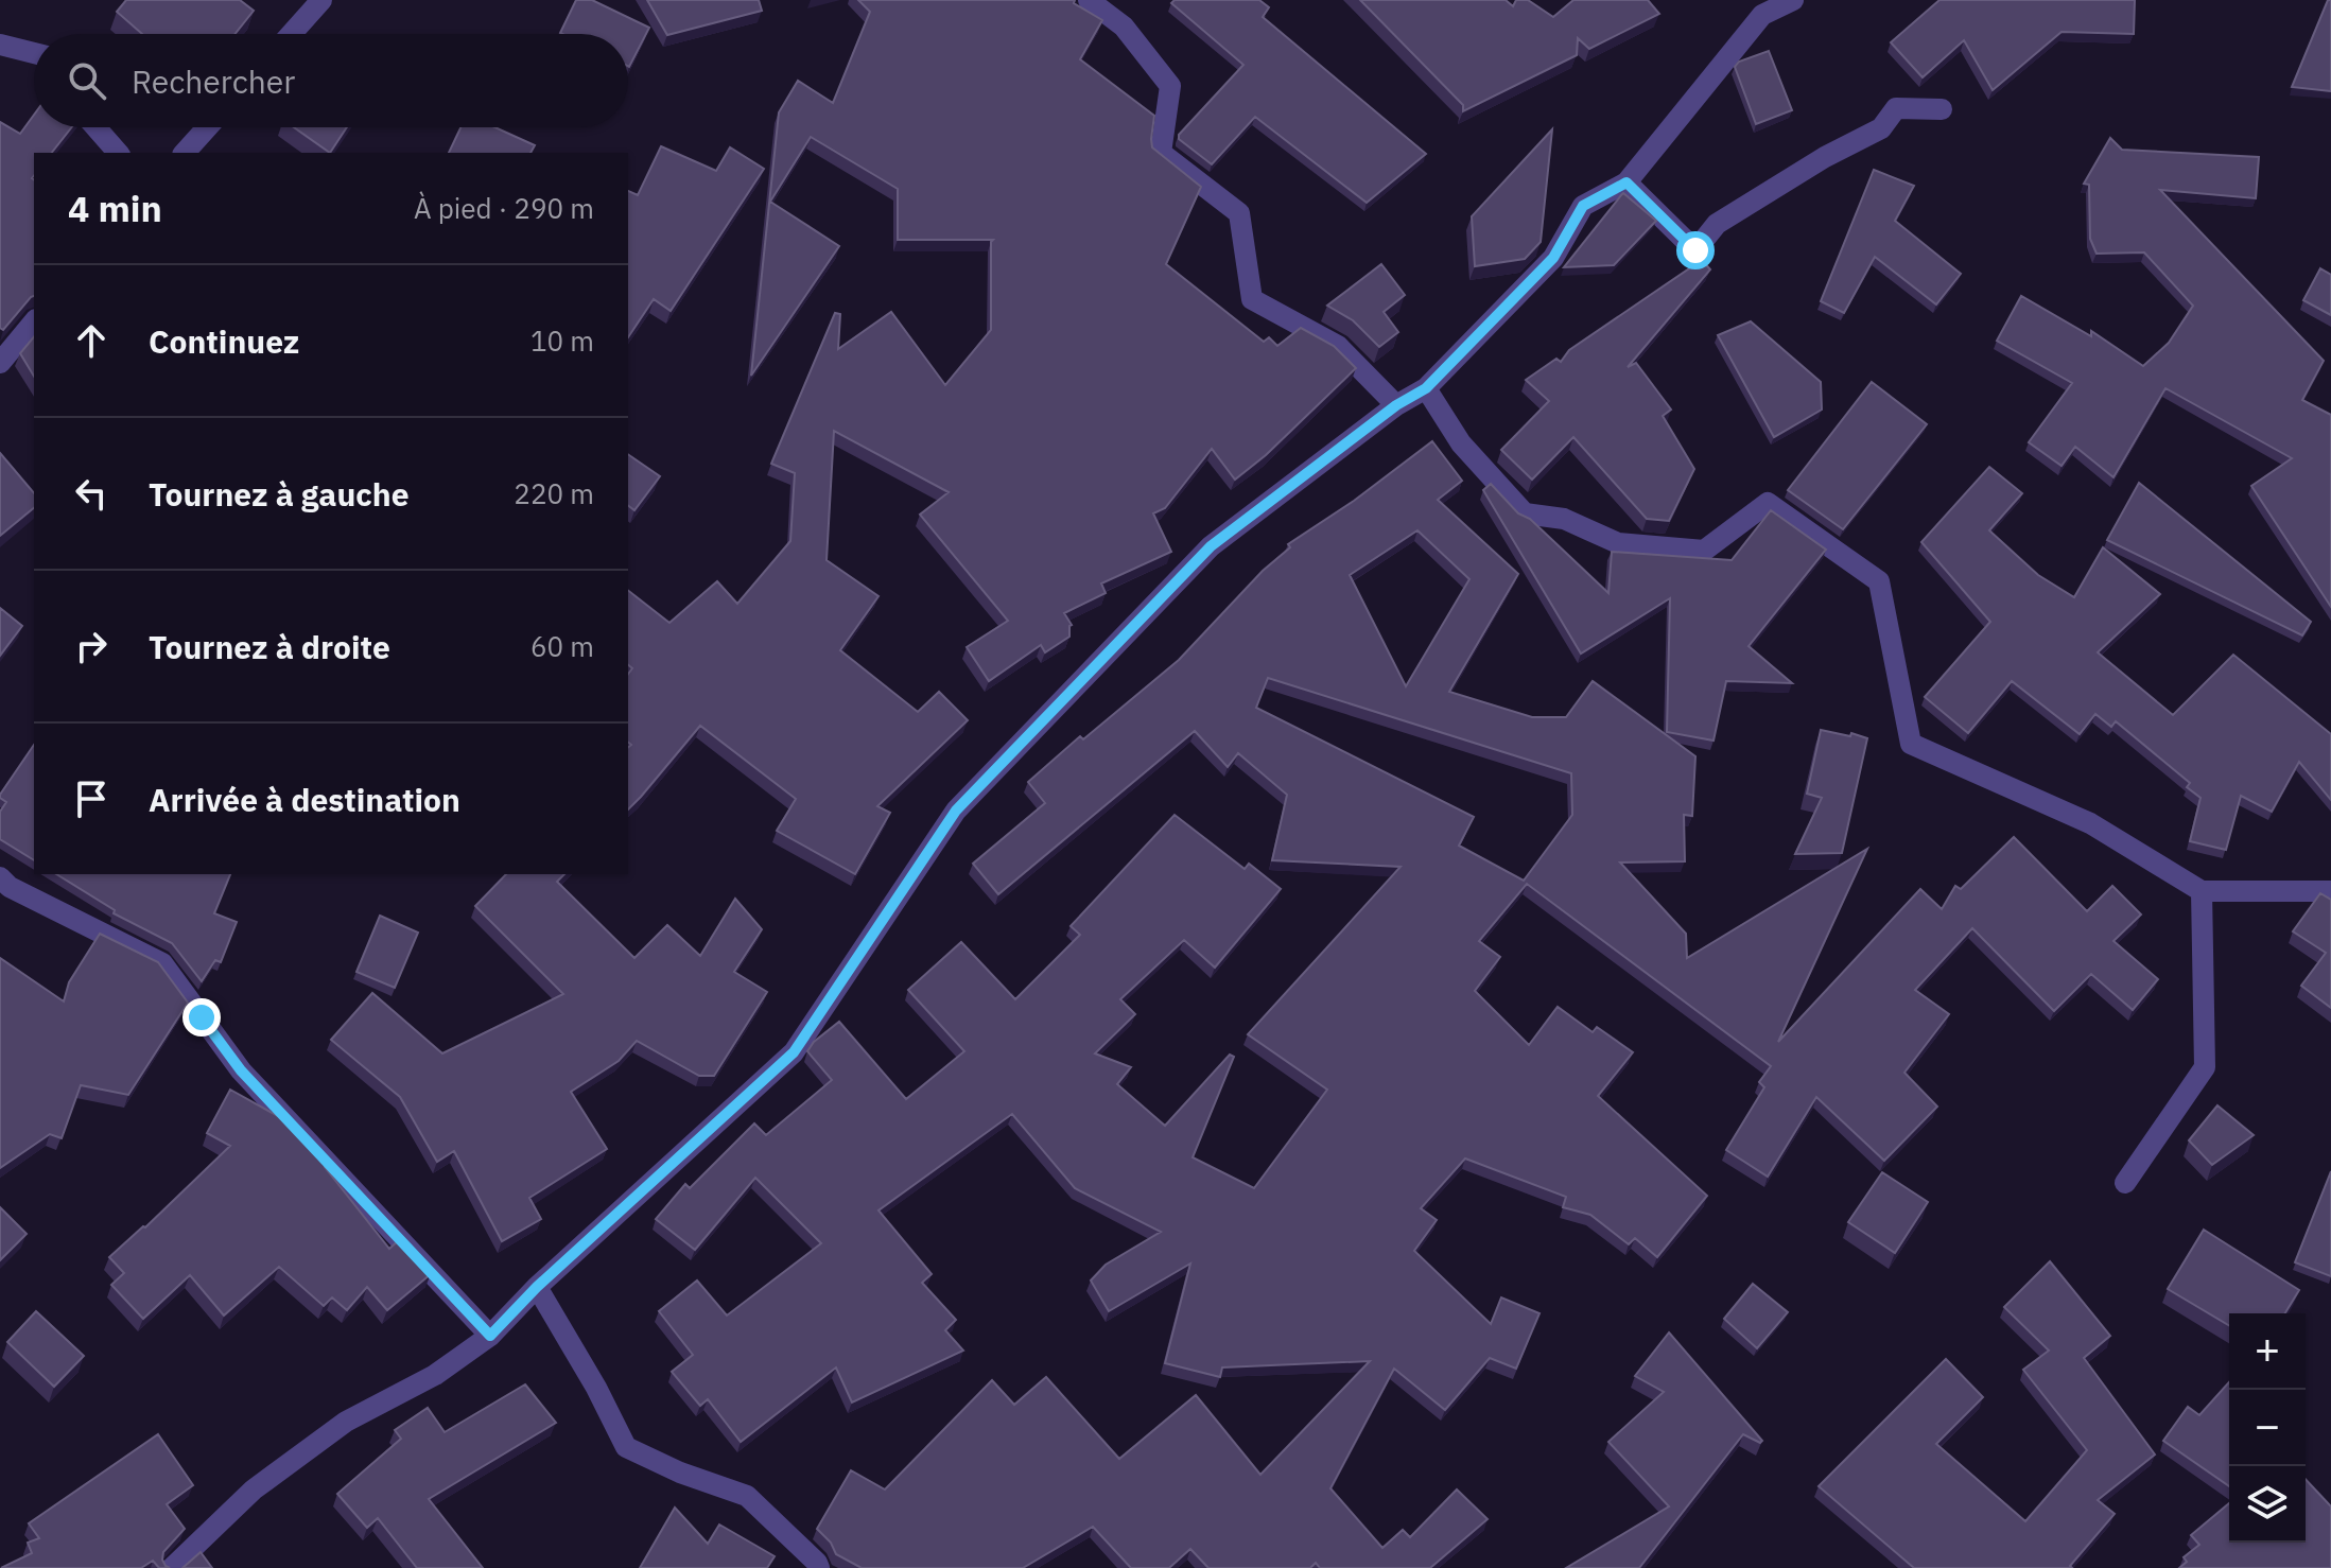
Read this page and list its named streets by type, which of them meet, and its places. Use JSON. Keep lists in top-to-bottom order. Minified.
{"page":{"search":"Rechercher","heading":["4 min","À pied · 290 m"],"list":[["Continuez","10 m"],["Tournez à gauche","220 m"],["Tournez à droite","60 m"],"Arrivée à destination"],"map_buttons":["+","−"]}}
